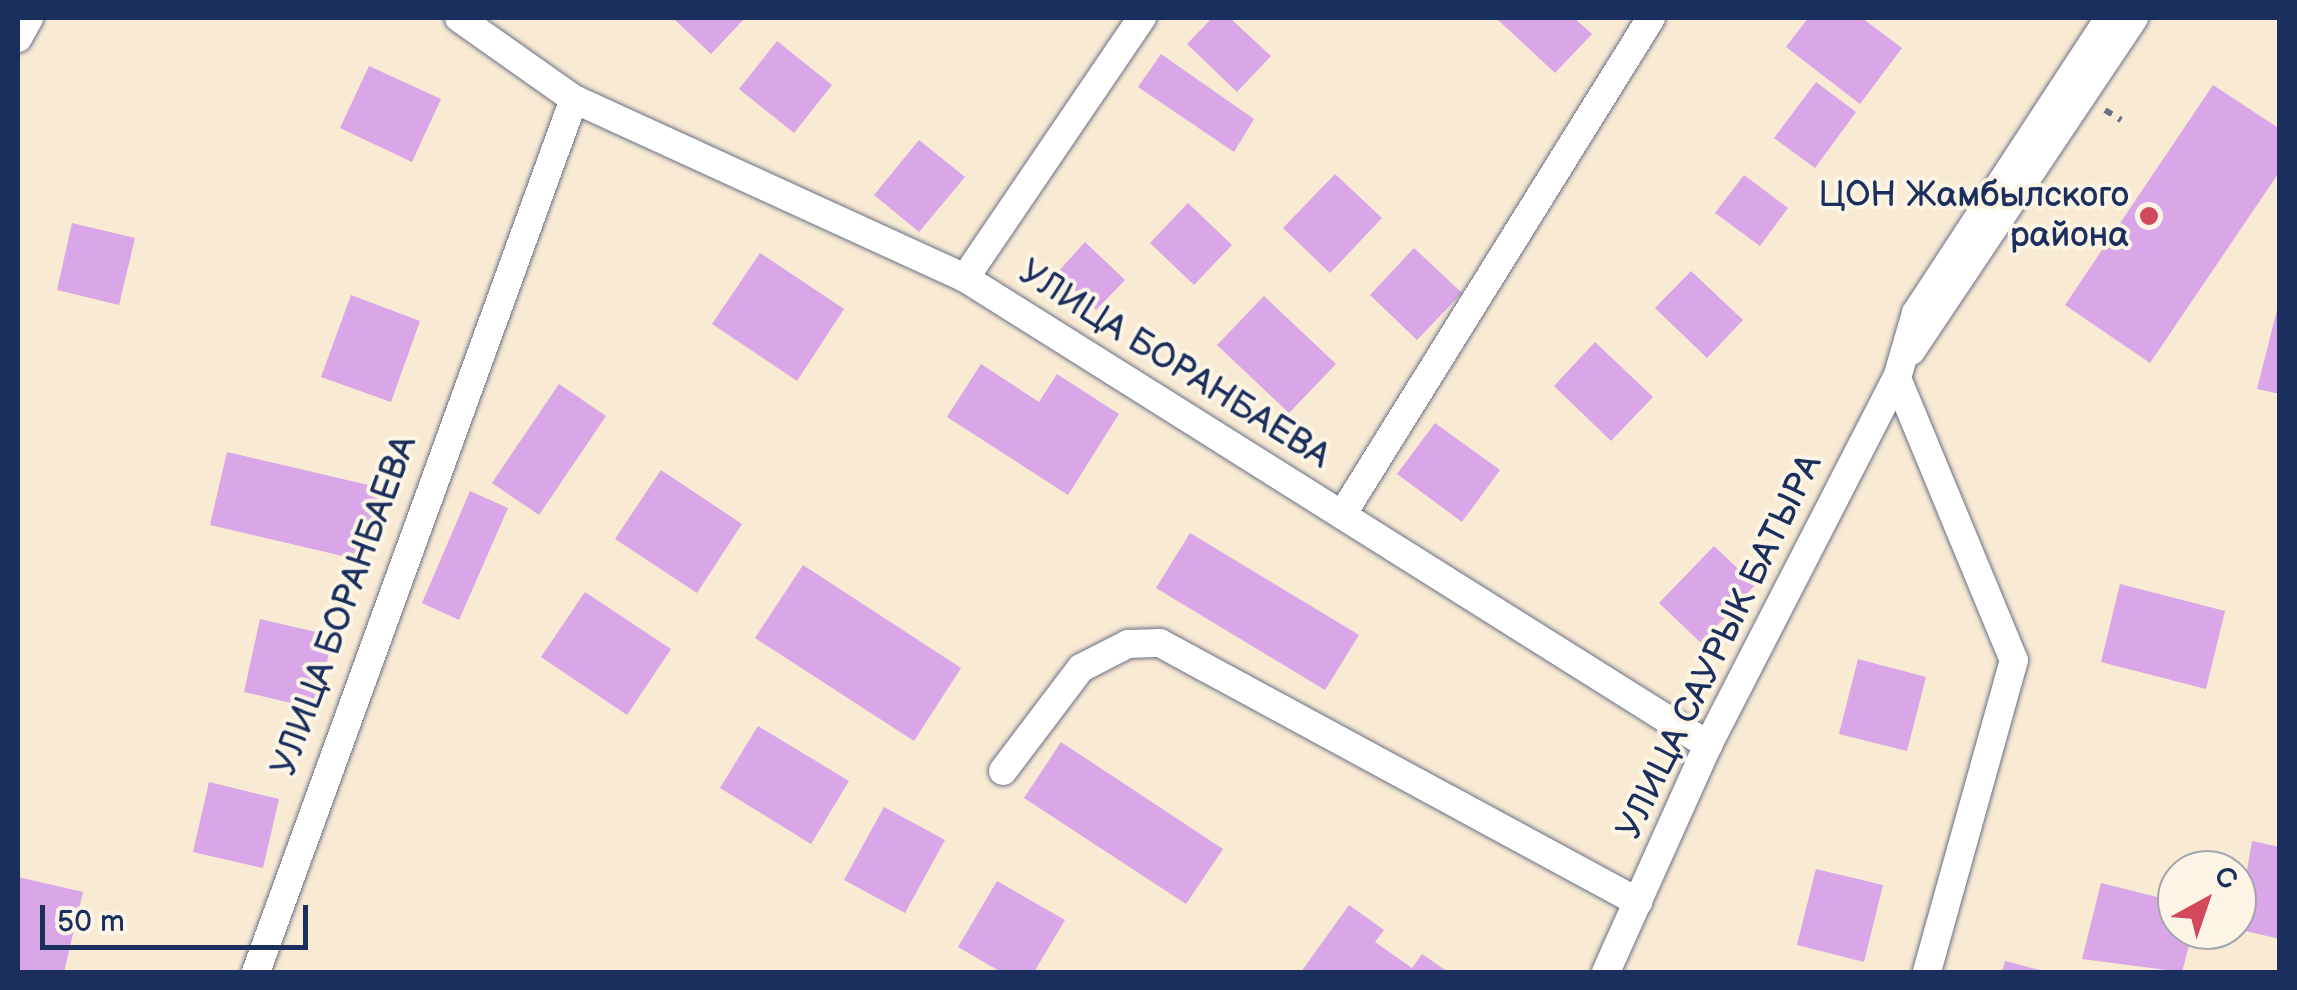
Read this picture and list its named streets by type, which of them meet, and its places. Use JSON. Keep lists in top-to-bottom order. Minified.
{"streets":{"street":["УЛИЦА БОРАНБАЕВА","УЛИЦА САУРЫК БАТЫРА"]},"crossings":[["УЛИЦА БОРАНБАЕВА","УЛИЦА САУРЫК БАТЫРА"]],"places":["ЦОН Жамбылского района"],"scale_bar":"50 m","north":"top right"}
